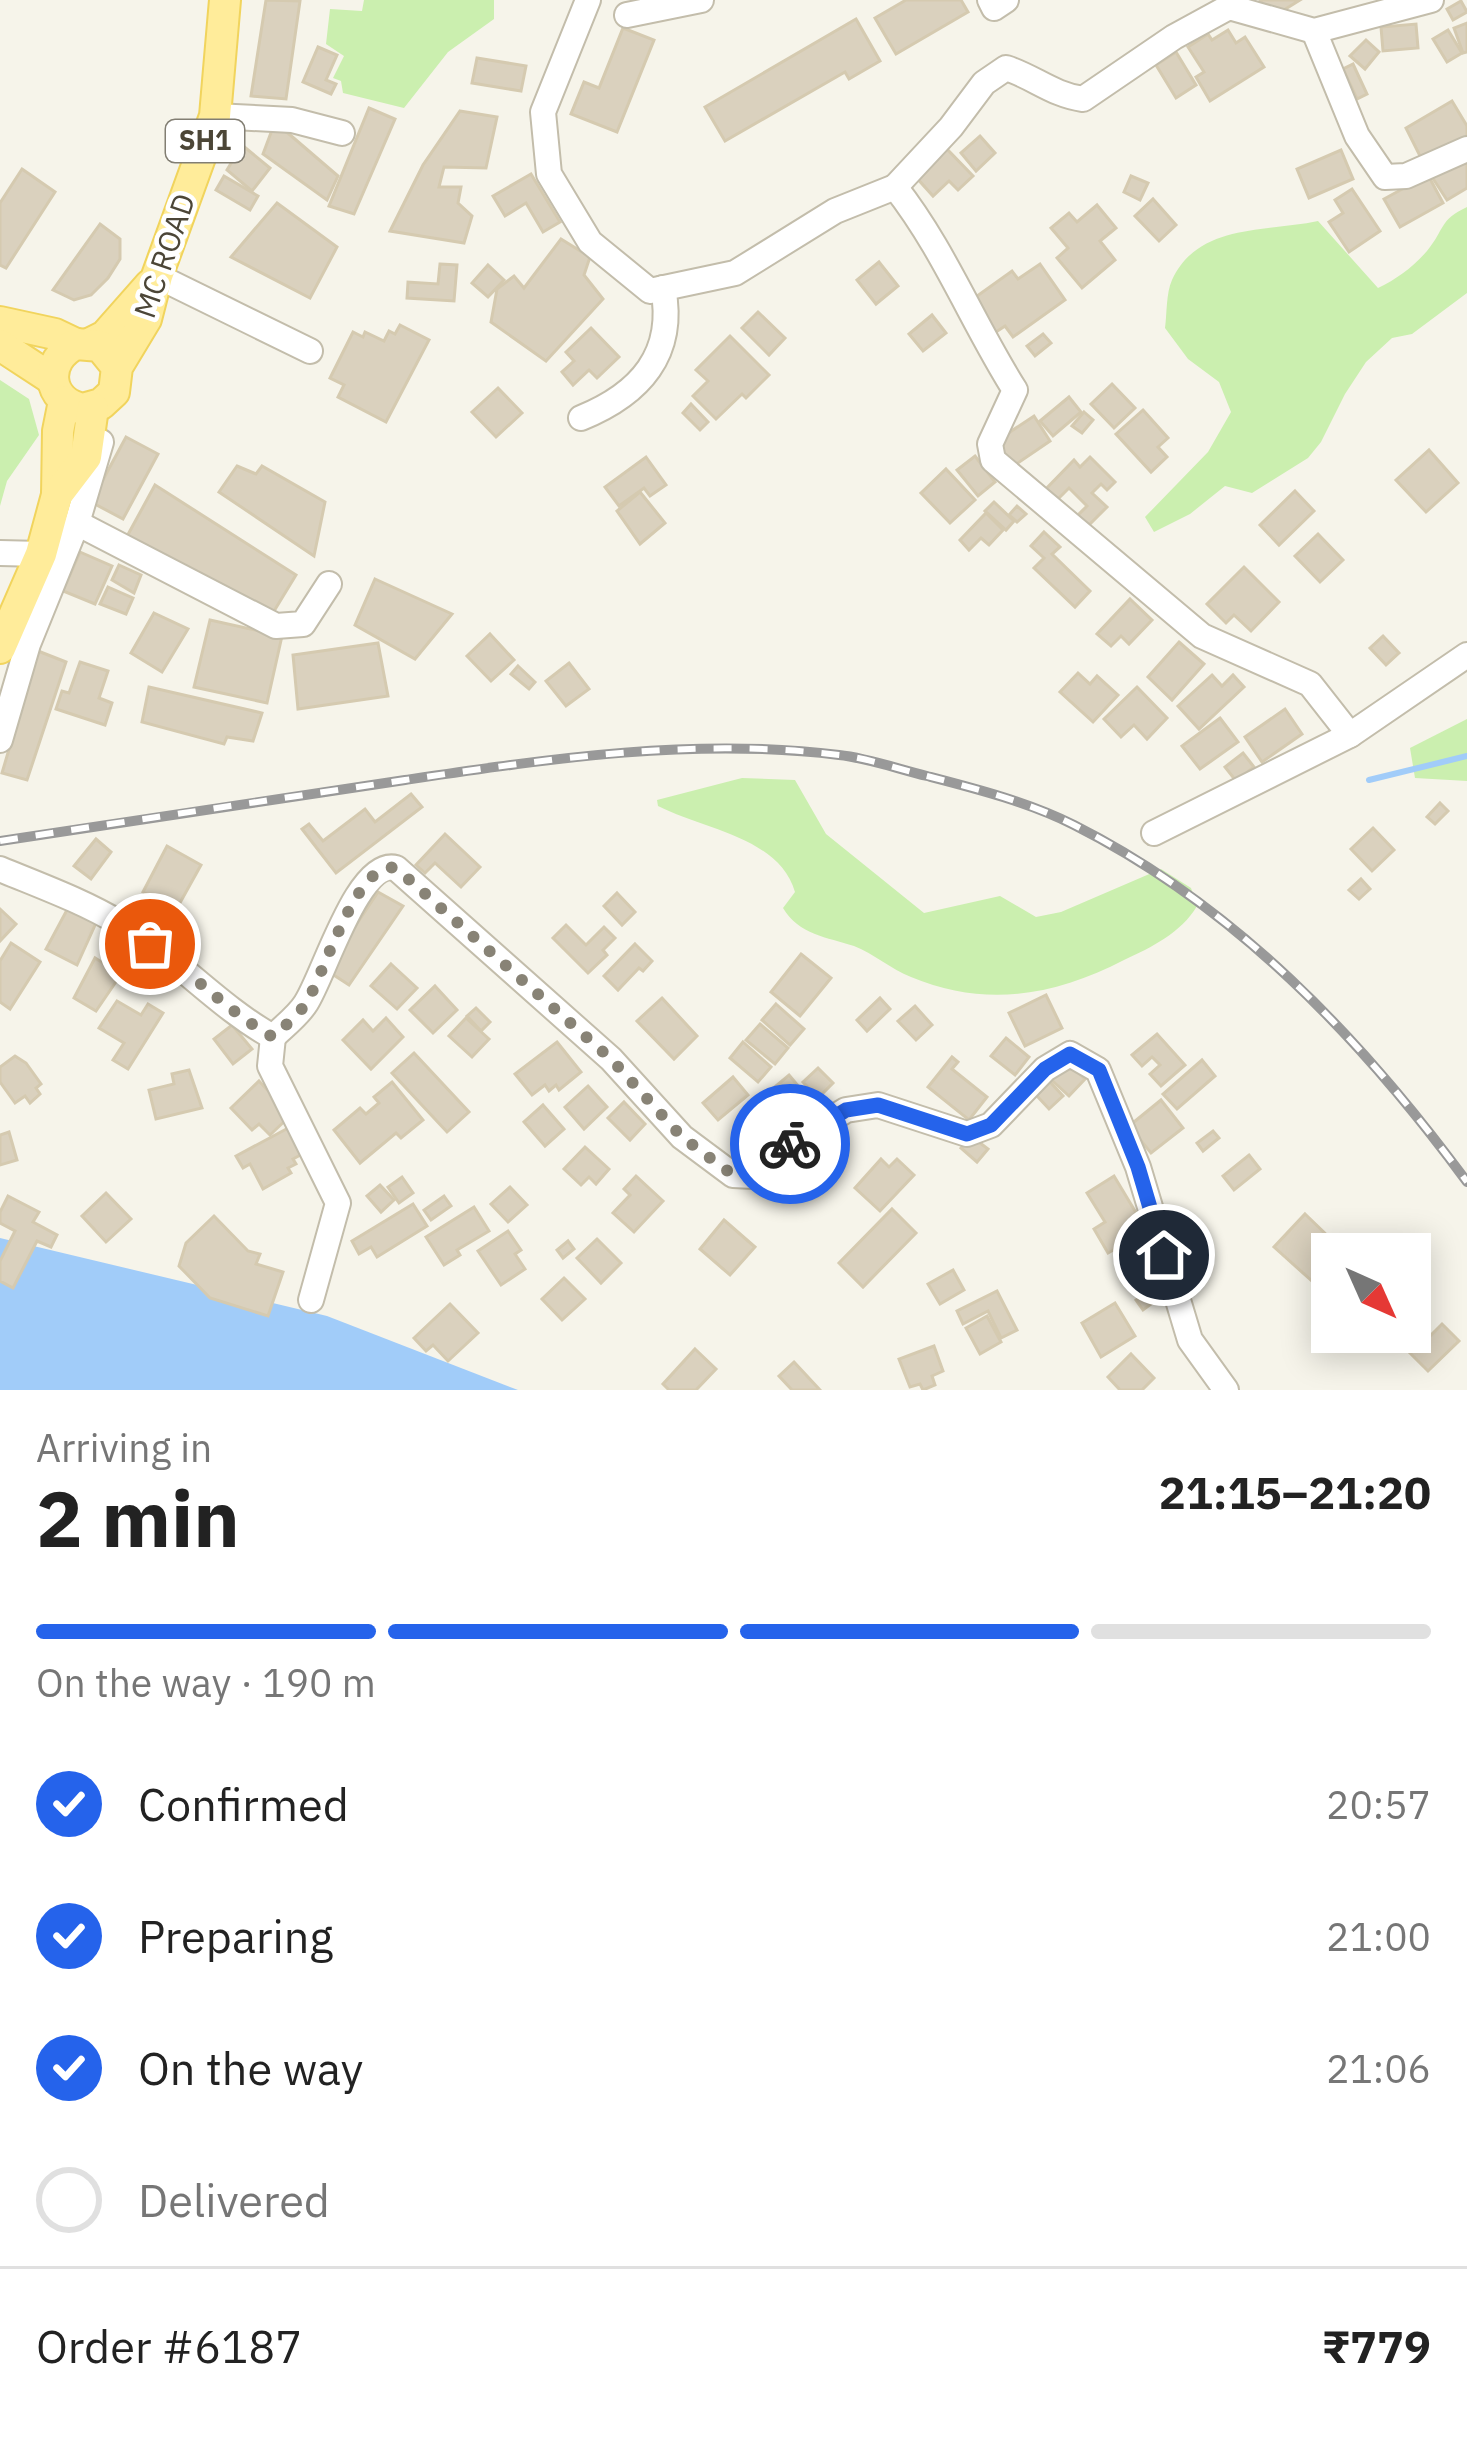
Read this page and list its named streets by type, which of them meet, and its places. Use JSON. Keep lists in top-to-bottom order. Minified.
{"streets":{"main road":["SH1","MC ROAD"]},"north":"bottom right","page":{"heading":["2 min","Arriving in","21:15–21:20"],"panel":["Order #6187","₹779"],"bar":"On the way · 190 m","list":[["Confirmed","20:57"],["Preparing","21:00"],["On the way","21:06"],"Delivered"]}}
